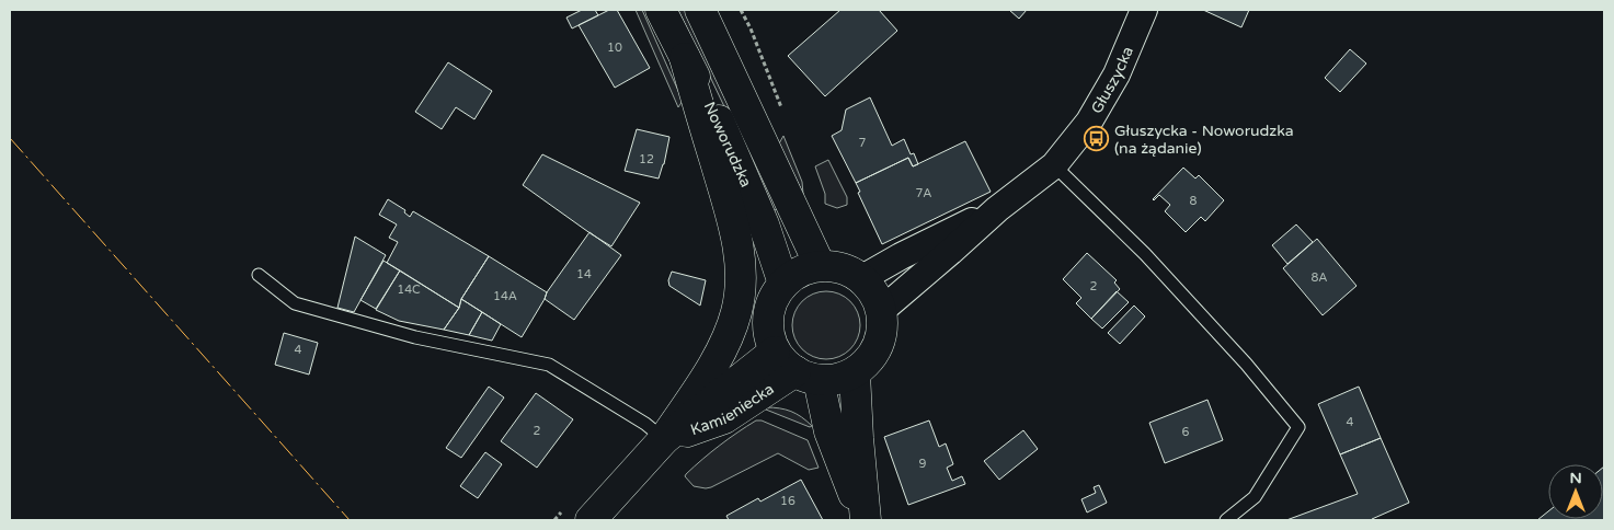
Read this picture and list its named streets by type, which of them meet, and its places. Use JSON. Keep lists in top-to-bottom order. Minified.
{"streets":{"main road":["Noworudzka","Kamieniecka"],"street":["Głuszycka"]},"crossings":[["Głuszycka","Noworudzka"],["Głuszycka","Kamieniecka"],["Noworudzka","Kamieniecka"]],"places":{"bus stop":["Głuszycka - Noworudzka (na żądanie)"]},"house_numbers":["10","7","12","7A","8","14","8A","2","14C","14A","4","4","2","6","9","16"],"north":"top"}
